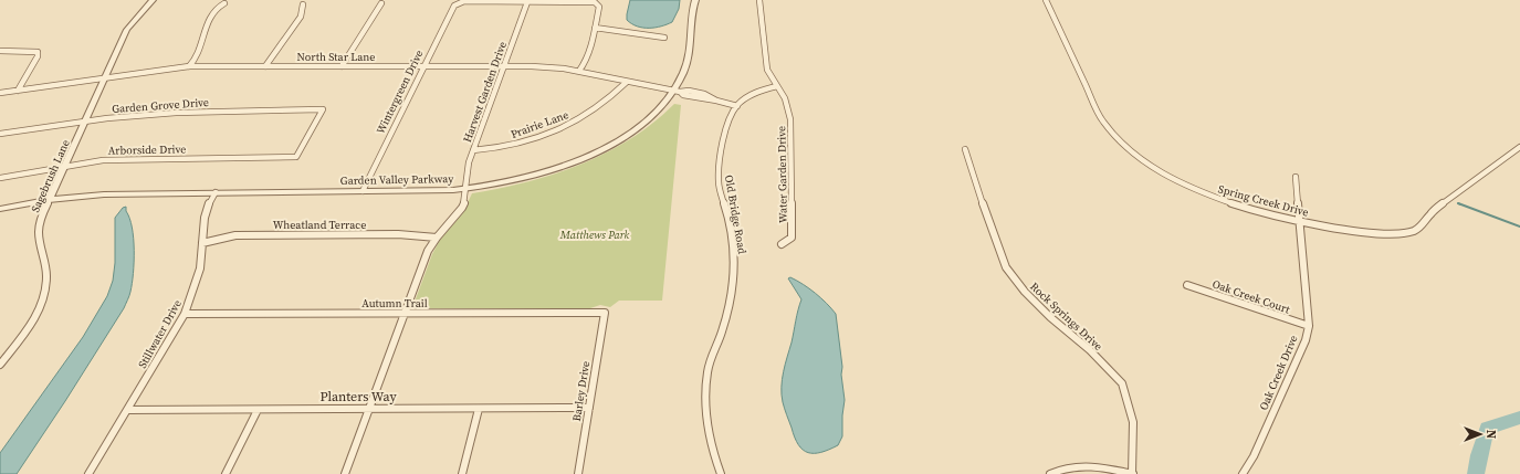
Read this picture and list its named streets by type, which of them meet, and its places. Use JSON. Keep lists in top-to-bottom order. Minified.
{"streets":{"street":["North Star Lane","Wintergreen Drive","Harvest Garden Drive","Garden Grove Drive","Prairie Lane","Arborside Drive","Water Garden Drive","Sagebrush Lane","Garden Valley Parkway","Spring Creek Drive","Old Bridge Road","Wheatland Terrace","Oak Creek Court","Autumn Trail","Rock Springs Drive","Stillwater Drive","Oak Creek Drive","Barley Drive","Planters Way"]},"crossings":[["North Star Lane","Wintergreen Drive"],["North Star Lane","Harvest Garden Drive"],["North Star Lane","Prairie Lane"],["North Star Lane","Sagebrush Lane"],["North Star Lane","Garden Valley Parkway"],["North Star Lane","Old Bridge Road"],["Wintergreen Drive","Harvest Garden Drive"],["Wintergreen Drive","Garden Valley Parkway"],["Harvest Garden Drive","Prairie Lane"],["Harvest Garden Drive","Garden Valley Parkway"],["Harvest Garden Drive","Wheatland Terrace"],["Harvest Garden Drive","Autumn Trail"],["Harvest Garden Drive","Planters Way"],["Garden Grove Drive","Arborside Drive"],["Garden Grove Drive","Sagebrush Lane"],["Arborside Drive","Sagebrush Lane"],["Water Garden Drive","Old Bridge Road"],["Sagebrush Lane","Garden Valley Parkway"],["Garden Valley Parkway","Stillwater Drive"],["Spring Creek Drive","Oak Creek Drive"],["Wheatland Terrace","Stillwater Drive"],["Oak Creek Court","Oak Creek Drive"],["Autumn Trail","Stillwater Drive"],["Autumn Trail","Barley Drive"],["Stillwater Drive","Planters Way"],["Barley Drive","Planters Way"]],"parks":["Matthews Park"],"north":"right"}
